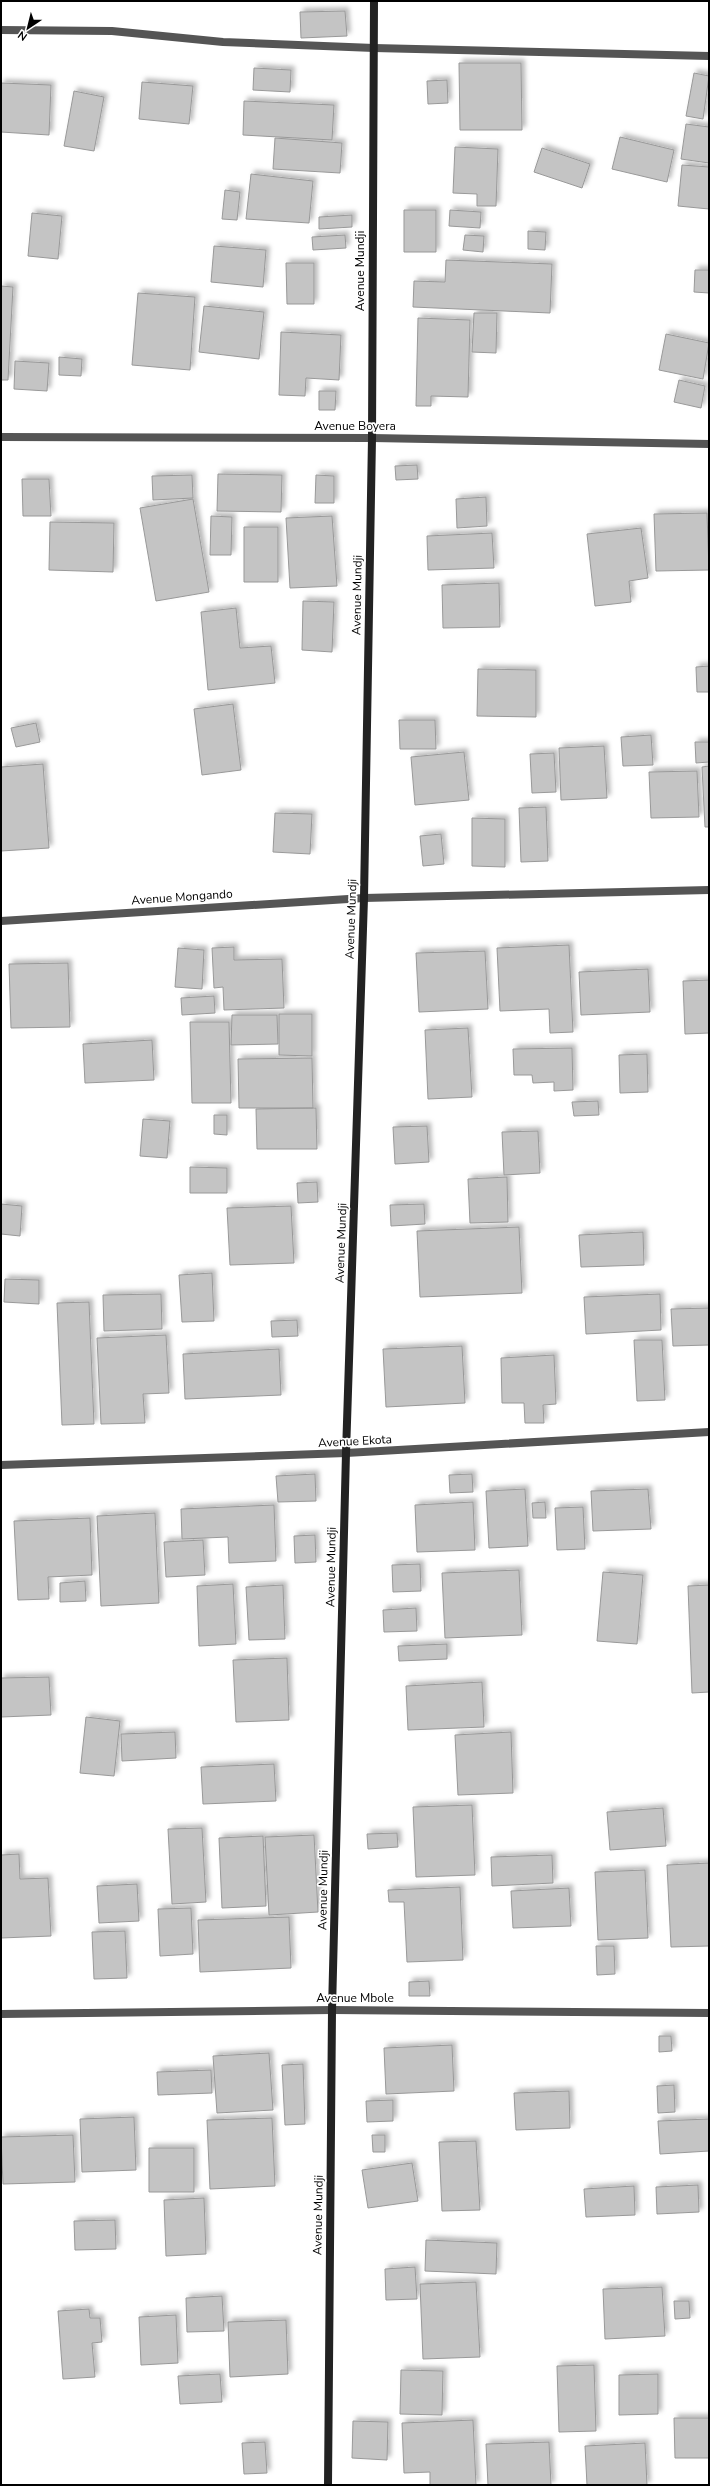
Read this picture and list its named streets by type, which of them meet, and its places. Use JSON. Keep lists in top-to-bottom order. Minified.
{"streets":{"street":["Avenue Mundji","Avenue Boyera","Avenue Mongando","Avenue Ekota","Avenue Mbole"]},"crossings":[["Avenue Mundji","Avenue Boyera"],["Avenue Mundji","Avenue Mongando"],["Avenue Mundji","Avenue Ekota"],["Avenue Mundji","Avenue Mbole"]],"north":"bottom left"}
